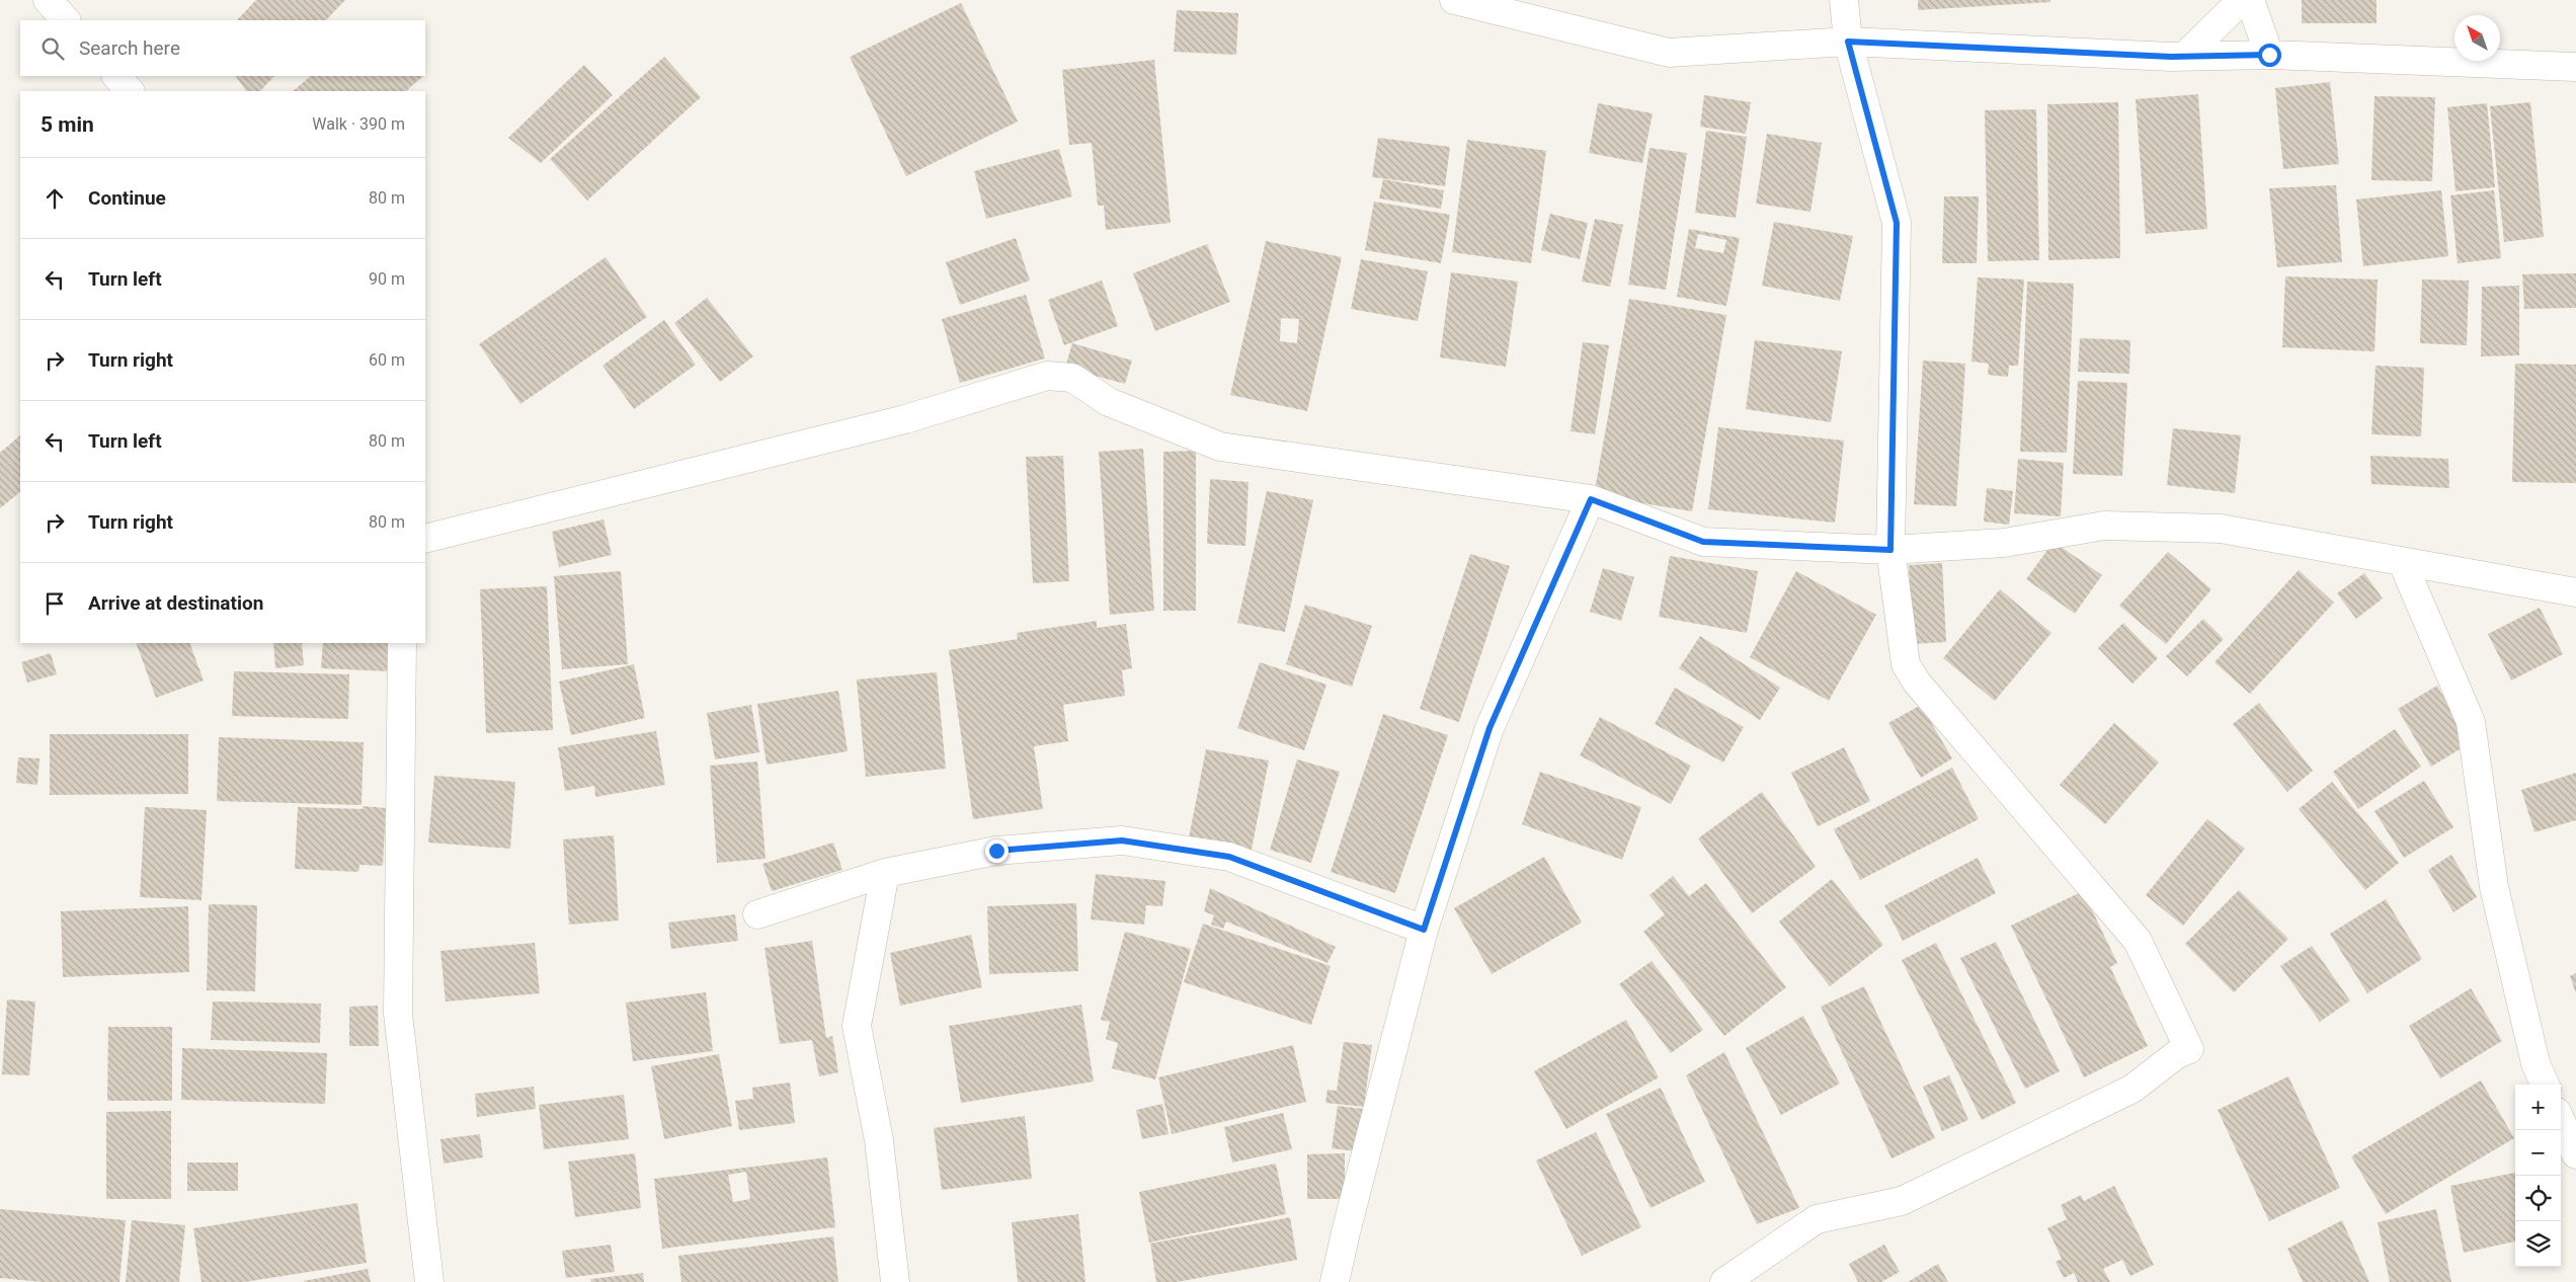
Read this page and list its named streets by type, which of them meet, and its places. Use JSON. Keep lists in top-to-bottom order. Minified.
{"north":"top left","page":{"search":"Search here","heading":["5 min","Walk · 390 m"],"list":[["Continue","80 m"],["Turn left","90 m"],["Turn right","60 m"],["Turn left","80 m"],["Turn right","80 m"],"Arrive at destination"],"map_buttons":["+","−"]}}
